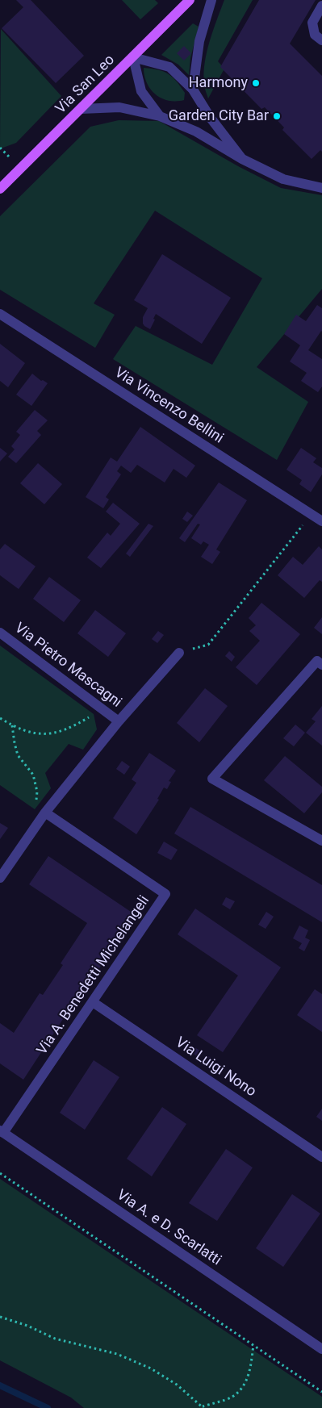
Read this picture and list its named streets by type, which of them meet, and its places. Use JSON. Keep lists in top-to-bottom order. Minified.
{"streets":{"main road":["Via San Leo"],"street":["Via Vincenzo Bellini","Via Pietro Mascagni","Via A. Benedetti Michelangeli","Via Luigi Nono","Via A. e D. Scarlatti"]},"crossings":[["Via A. Benedetti Michelangeli","Via Luigi Nono"],["Via A. Benedetti Michelangeli","Via A. e D. Scarlatti"]],"places":["Harmony","Garden City Bar"]}
